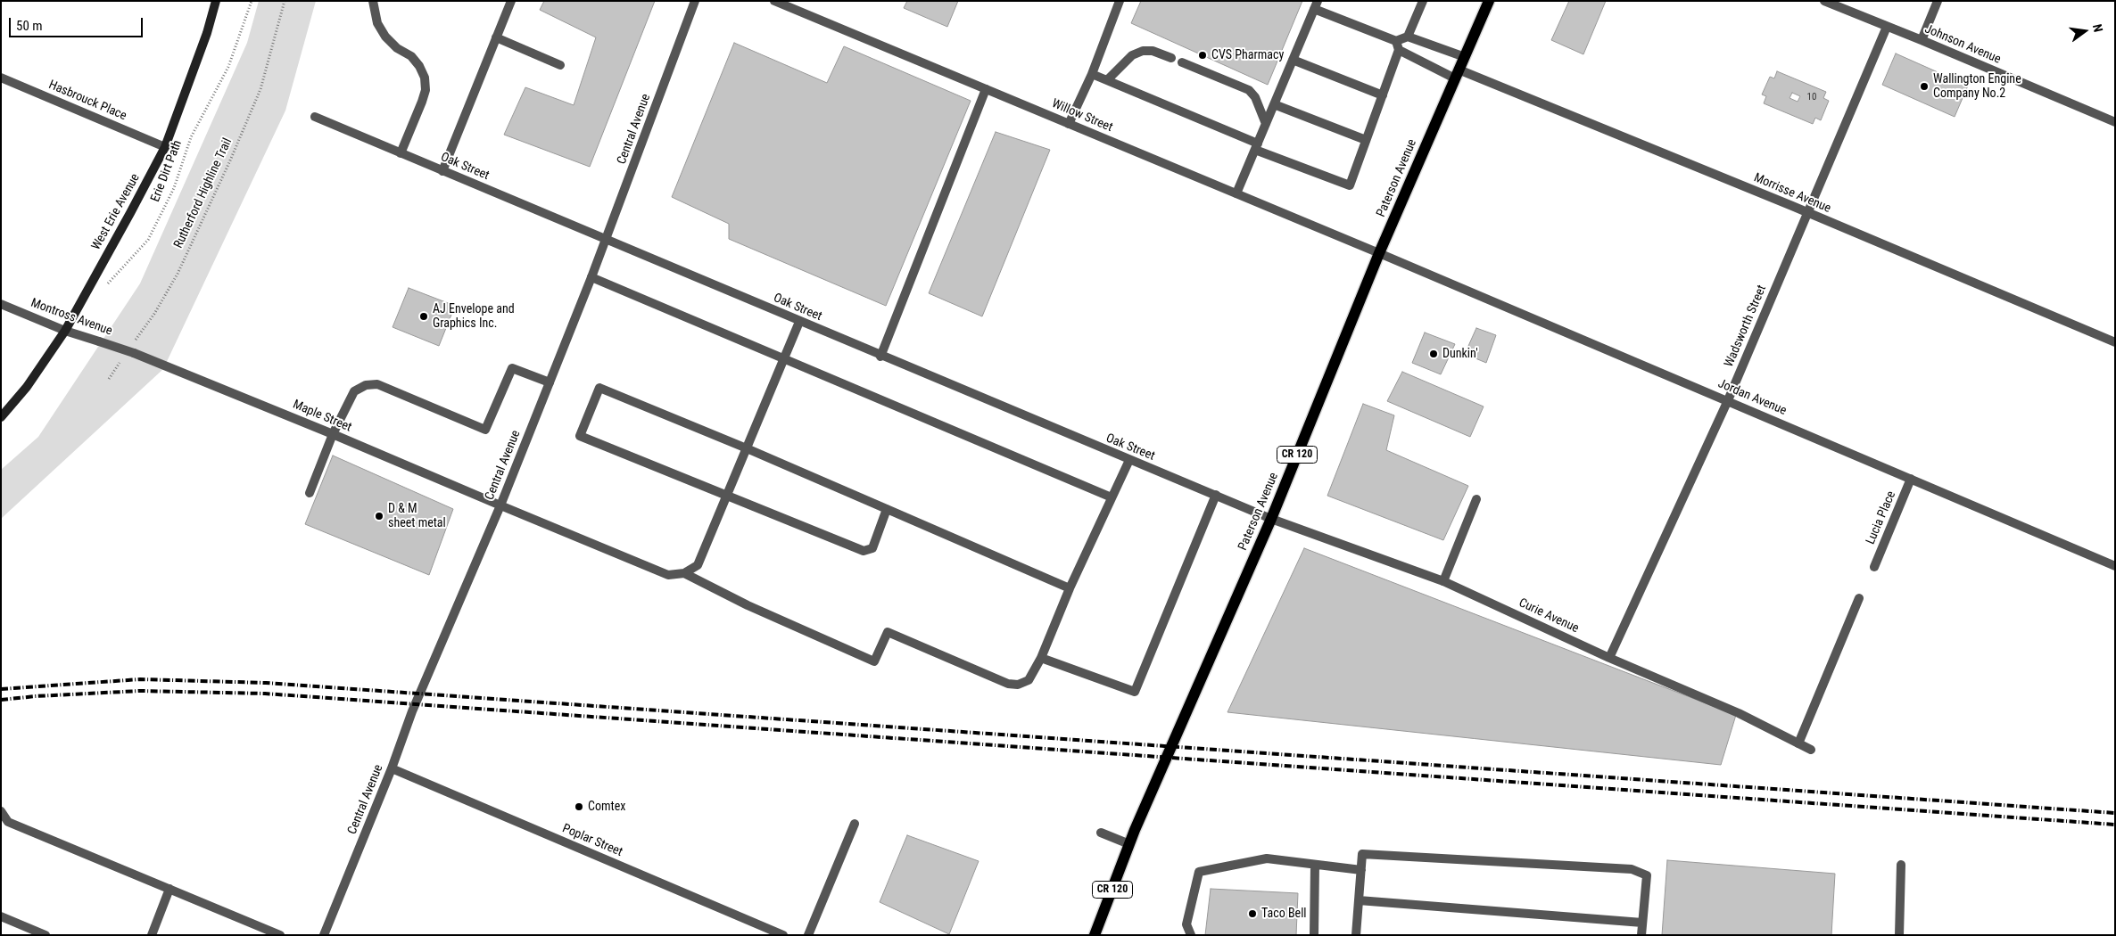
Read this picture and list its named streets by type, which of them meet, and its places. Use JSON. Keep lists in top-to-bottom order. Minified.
{"streets":{"main road":["Paterson Avenue","CR 120"],"street":["Johnson Avenue","Hasbrouck Place","Willow Street","Central Avenue","Oak Street","Morrisse Avenue","West Erie Avenue","Montross Avenue","Wadsworth Street","Jordan Avenue","Maple Street","Lucia Place","Curie Avenue","Poplar Street"],"path":["Erie Dirt Path","Rutherford Highline Trail"]},"crossings":[["Johnson Avenue","Wadsworth Street"],["Hasbrouck Place","West Erie Avenue"],["Willow Street","Paterson Avenue"],["Willow Street","Jordan Avenue"],["Central Avenue","Oak Street"],["Central Avenue","Maple Street"],["Central Avenue","Poplar Street"],["Oak Street","Paterson Avenue"],["Oak Street","Curie Avenue"],["Paterson Avenue","Morrisse Avenue"],["Paterson Avenue","Jordan Avenue"],["Paterson Avenue","Curie Avenue"],["Rutherford Highline Trail","Montross Avenue"],["Rutherford Highline Trail","Maple Street"],["Morrisse Avenue","Wadsworth Street"],["West Erie Avenue","Montross Avenue"],["Montross Avenue","Maple Street"],["Wadsworth Street","Jordan Avenue"],["Wadsworth Street","Curie Avenue"],["Jordan Avenue","Lucia Place"]],"places":["CVS Pharmacy","Wallington Engine Company No.2","AJ Envelope and Graphics Inc.","Dunkin'","D & M sheet metal","Comtex","Taco Bell"],"house_numbers":["10"],"scale_bar":"50 m","north":"right"}
